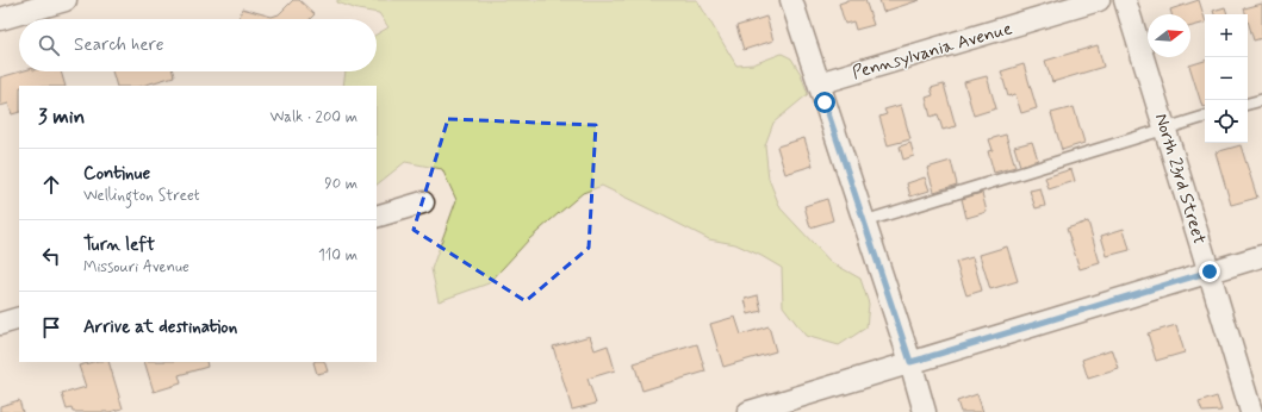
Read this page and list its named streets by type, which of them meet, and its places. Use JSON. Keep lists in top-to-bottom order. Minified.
{"streets":{"street":["Pennsylvania Avenue","North 23rd Street"]},"north":"right","page":{"map_buttons":["+","−"],"search":"Search here","heading":["3 min","Walk · 200 m"],"list":[["Continue","Wellington Street","90 m"],["Turn left","Missouri Avenue","110 m"],"Arrive at destination"]}}
